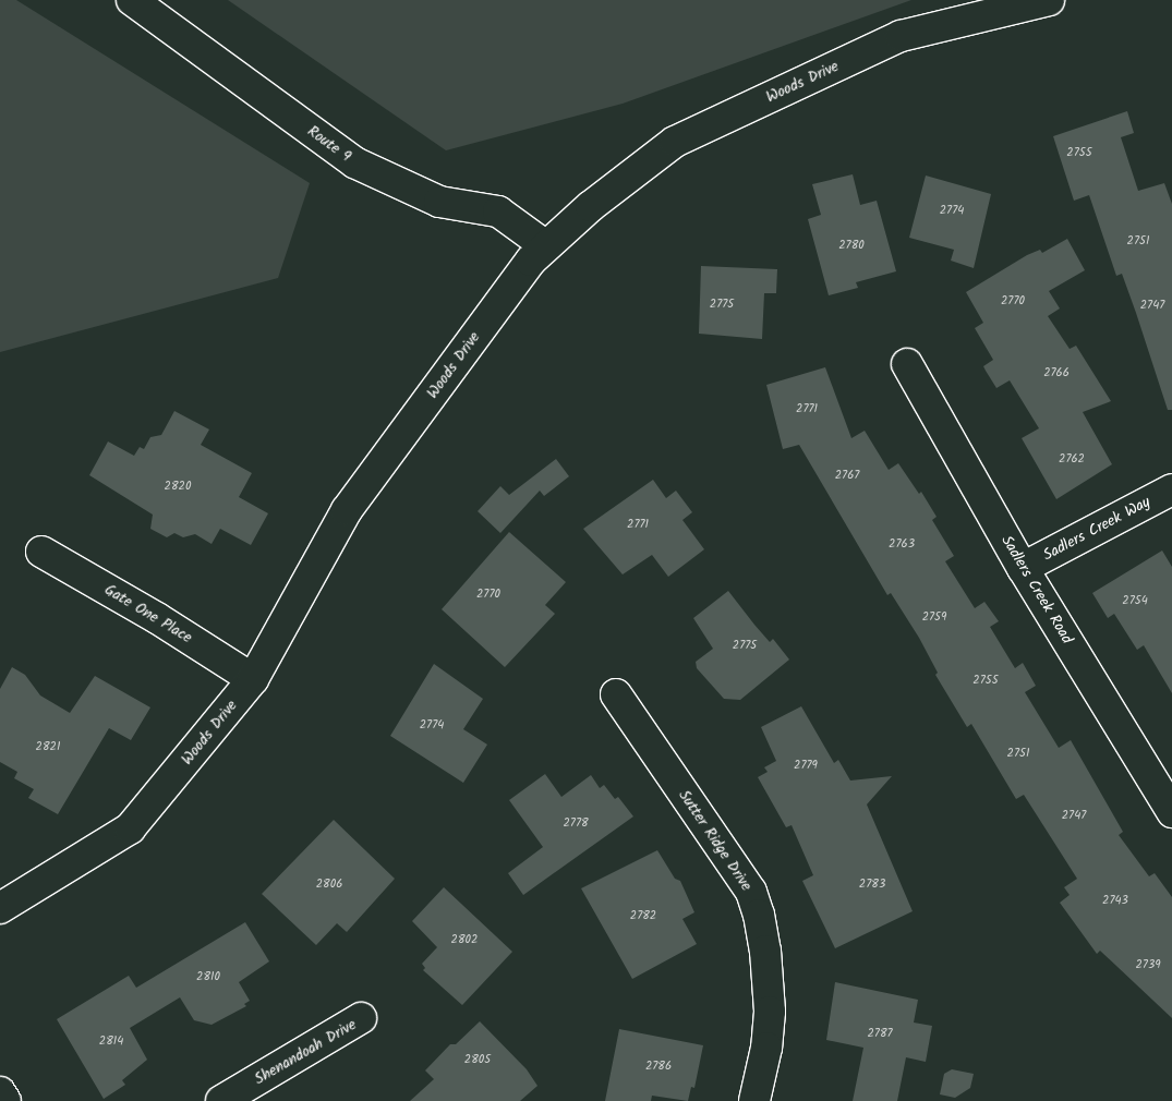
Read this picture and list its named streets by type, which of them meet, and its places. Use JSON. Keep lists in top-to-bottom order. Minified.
{"streets":{"street":["Woods Drive","Route 9","Sadlers Creek Way","Sadlers Creek Road","Gate One Place","Sutter Ridge Drive","Shenandoah Drive"]},"crossings":[["Woods Drive","Route 9"],["Woods Drive","Gate One Place"],["Sadlers Creek Way","Sadlers Creek Road"]],"house_numbers":["2755","2774","2751","2780","2770","2775","2747","2766","2771","2762","2767","2820","2771","2763","2770","2754","2759","2775","2755","2774","2821","2751","2779","2747","2778","2806","2783","2743","2782","2802","2739","2810","2787","2814","2805","2786"]}
